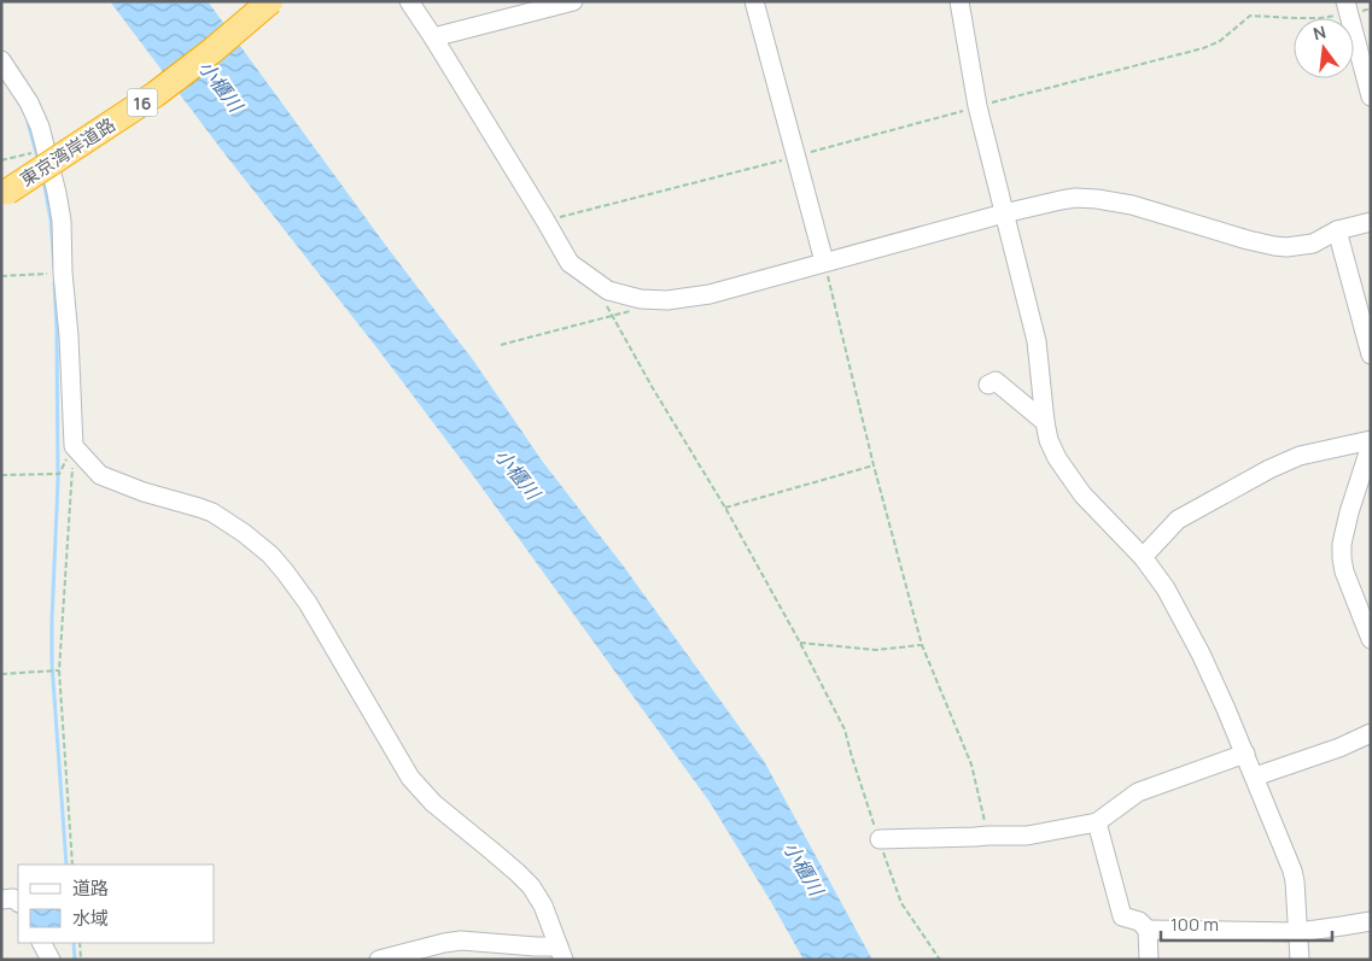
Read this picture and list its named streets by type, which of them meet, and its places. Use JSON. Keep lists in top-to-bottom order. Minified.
{"streets":{"highway":["16","東京湾岸道路"]},"water":["小櫃川"],"legend":["道路","水域"],"scale_bar":"100 m","north":"top"}
